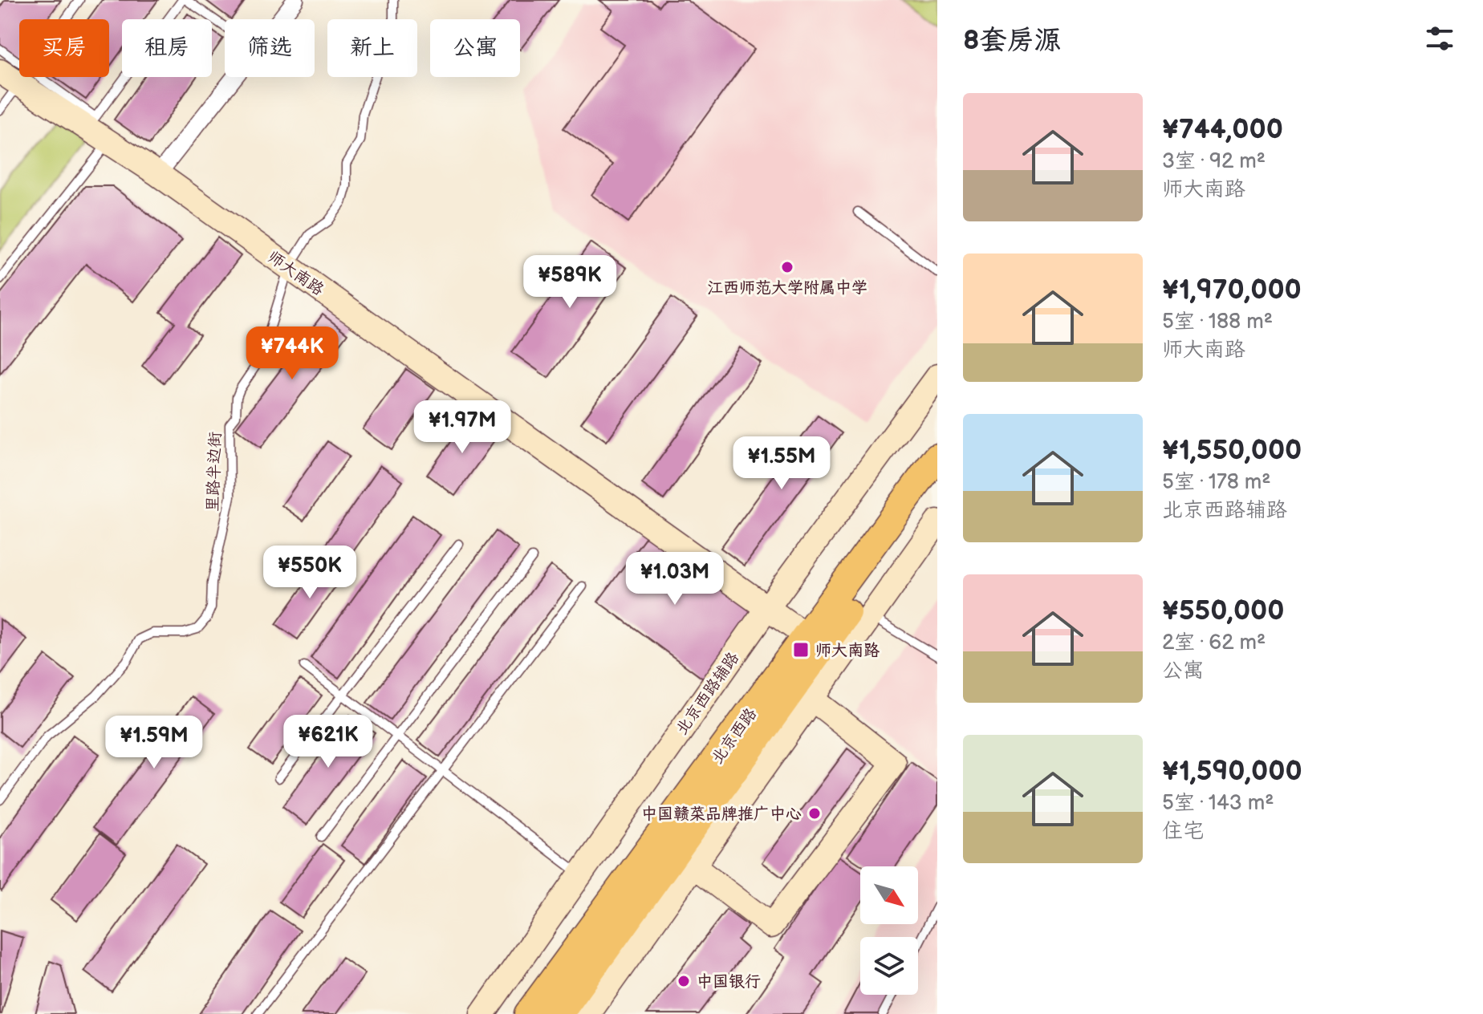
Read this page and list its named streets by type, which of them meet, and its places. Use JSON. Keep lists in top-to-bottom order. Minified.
{"streets":{"main road":["师大南路","北京西路辅路","北京西路"],"lane":["里路半边街"]},"crossings":[["师大南路","里路半边街"],["师大南路","北京西路辅路"],["师大南路","北京西路"]],"places":{"other":["江西师范大学附属中学","中国赣菜品牌推广中心","中国银行"],"transit":["师大南路"]},"north":"bottom right","page":{"heading":"8套房源","chip":["买房","租房","筛选","新上","公寓"],"list":[{"name":"¥744,000","note":"3室 · 92 m² · 师大南路"},{"name":"¥1,970,000","note":"5室 · 188 m² · 师大南路"},{"name":"¥1,550,000","note":"5室 · 178 m² · 北京西路辅路"},{"name":"¥550,000","note":"2室 · 62 m² · 公寓"},{"name":"¥1,590,000","note":"5室 · 143 m² · 住宅"}],"price":["¥589K","¥744K","¥1.97M","¥1.55M","¥550K","¥1.03M","¥621K","¥1.59M"]}}
